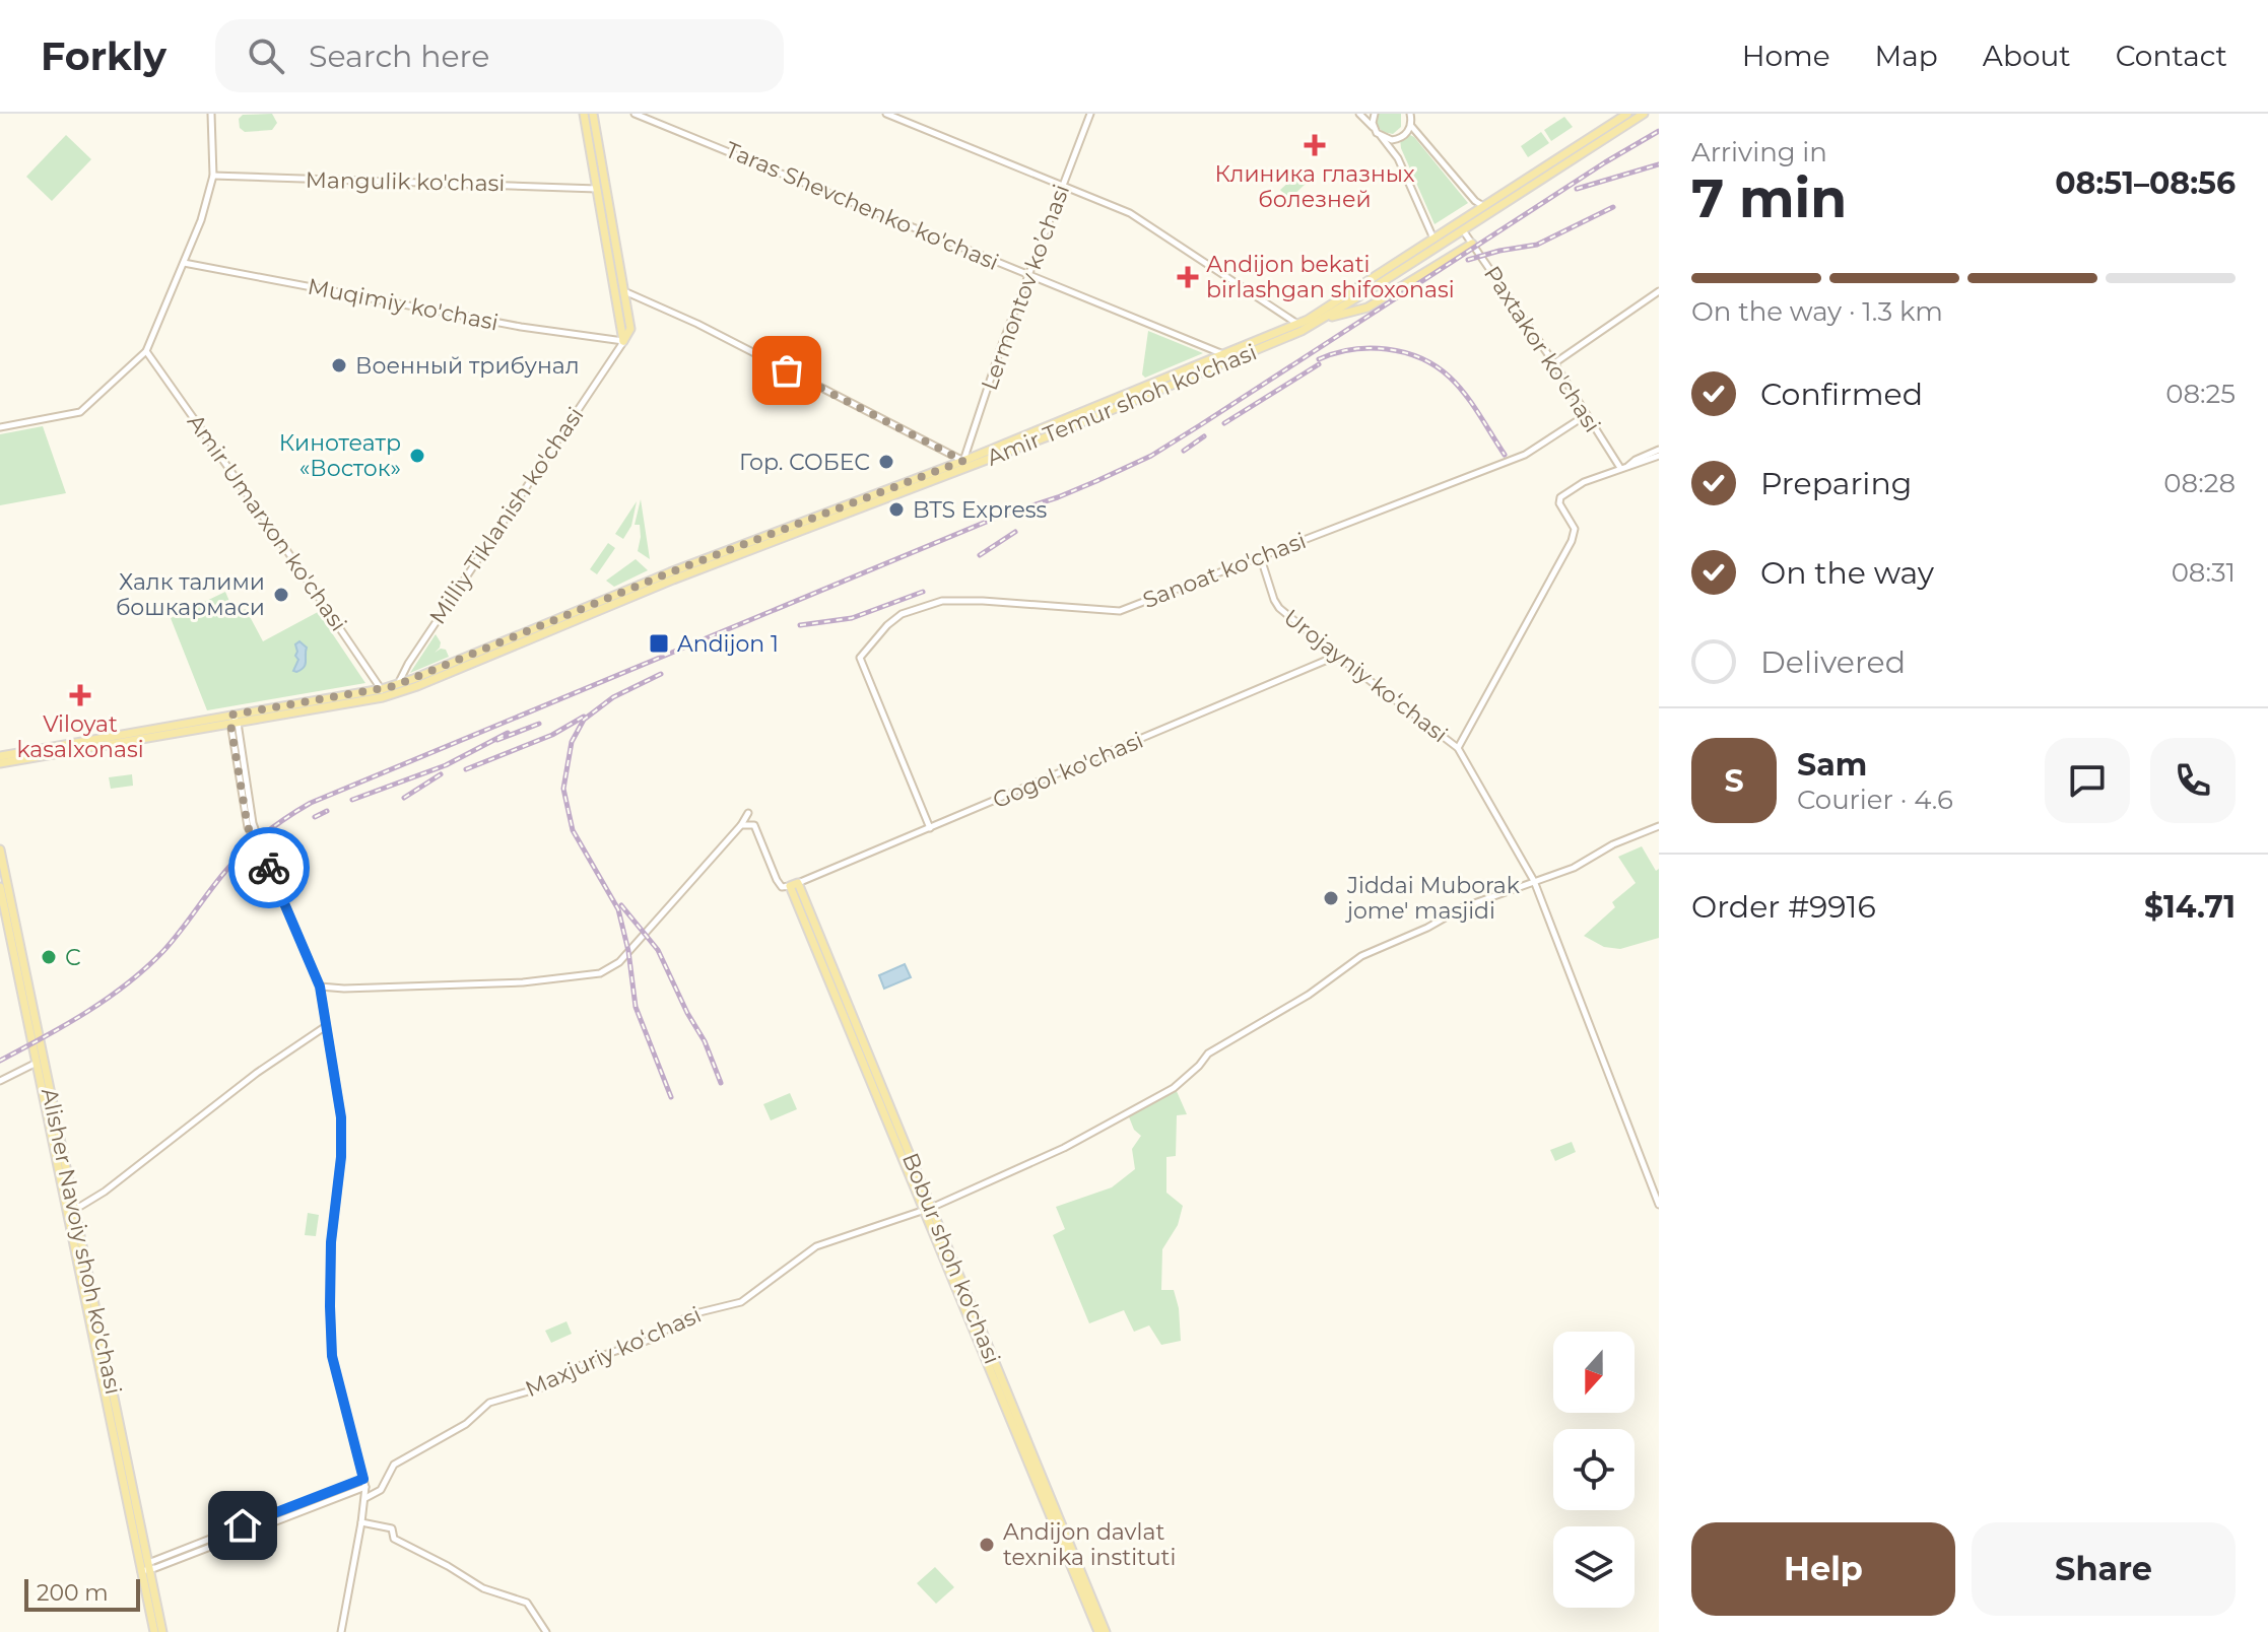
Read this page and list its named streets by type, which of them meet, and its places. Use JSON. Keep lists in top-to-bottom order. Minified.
{"streets":{"main road":["Amir Temur shoh ko'chasi","Alisher Navoiy shoh ko'chasi","Bobur shoh ko'chasi"],"street":["Mangulik ko'chasi","Taras Shevchenko ko'chasi","Lermontov ko’chasi","Muqimiy ko'chasi","Paxtakor ko'chasi","Milliy Tiklanish ko'chasi","Amir Umarxon ko'chasi","Sanoat ko'chasi","Urоjayniy koʻchasi","Gogol ko'chasi","Maxjuriy koʻchasi"]},"crossings":[["Taras Shevchenko ko'chasi","Lermontov ko’chasi"],["Taras Shevchenko ko'chasi","Amir Temur shoh ko'chasi"],["Lermontov ko’chasi","Amir Temur shoh ko'chasi"],["Muqimiy ko'chasi","Milliy Tiklanish ko'chasi"],["Paxtakor ko'chasi","Amir Temur shoh ko'chasi"],["Paxtakor ko'chasi","Sanoat ko'chasi"],["Amir Temur shoh ko'chasi","Milliy Tiklanish ko'chasi"],["Amir Temur shoh ko'chasi","Amir Umarxon ko'chasi"],["Sanoat ko'chasi","Urоjayniy koʻchasi"],["Sanoat ko'chasi","Gogol ko'chasi"],["Urоjayniy koʻchasi","Gogol ko'chasi"],["Gogol ko'chasi","Bobur shoh ko'chasi"],["Bobur shoh ko'chasi","Maxjuriy koʻchasi"]],"places":{"health":["Клиника глазных болезней","Аndijon bekati birlashgan shifoxonasi","Viloyat kasalxonasi"],"other":["Военный трибунал","Кинотеатр «Восток»","Гор. СОБЕС","BTS Express","Халк талими бошкармаси","Jiddai Muborak jome' masjidi","С","Andijon davlat texnika instituti"],"transit":["Andijon 1"]},"scale_bar":"200 m","north":"bottom","page":{"header":"Forkly","search":"Search here","nav":["Home","Map","About","Contact"],"heading":["7 min","Arriving in","08:51–08:56"],"panel":["Sam","Courier · 4.6","Order #9916","$14.71"],"bar":"On the way · 1.3 km","list":[["Confirmed","08:25"],["Preparing","08:28"],["On the way","08:31"],"Delivered"],"round":"S","buttons":["Help","Share"],"scale":"200 m"}}
